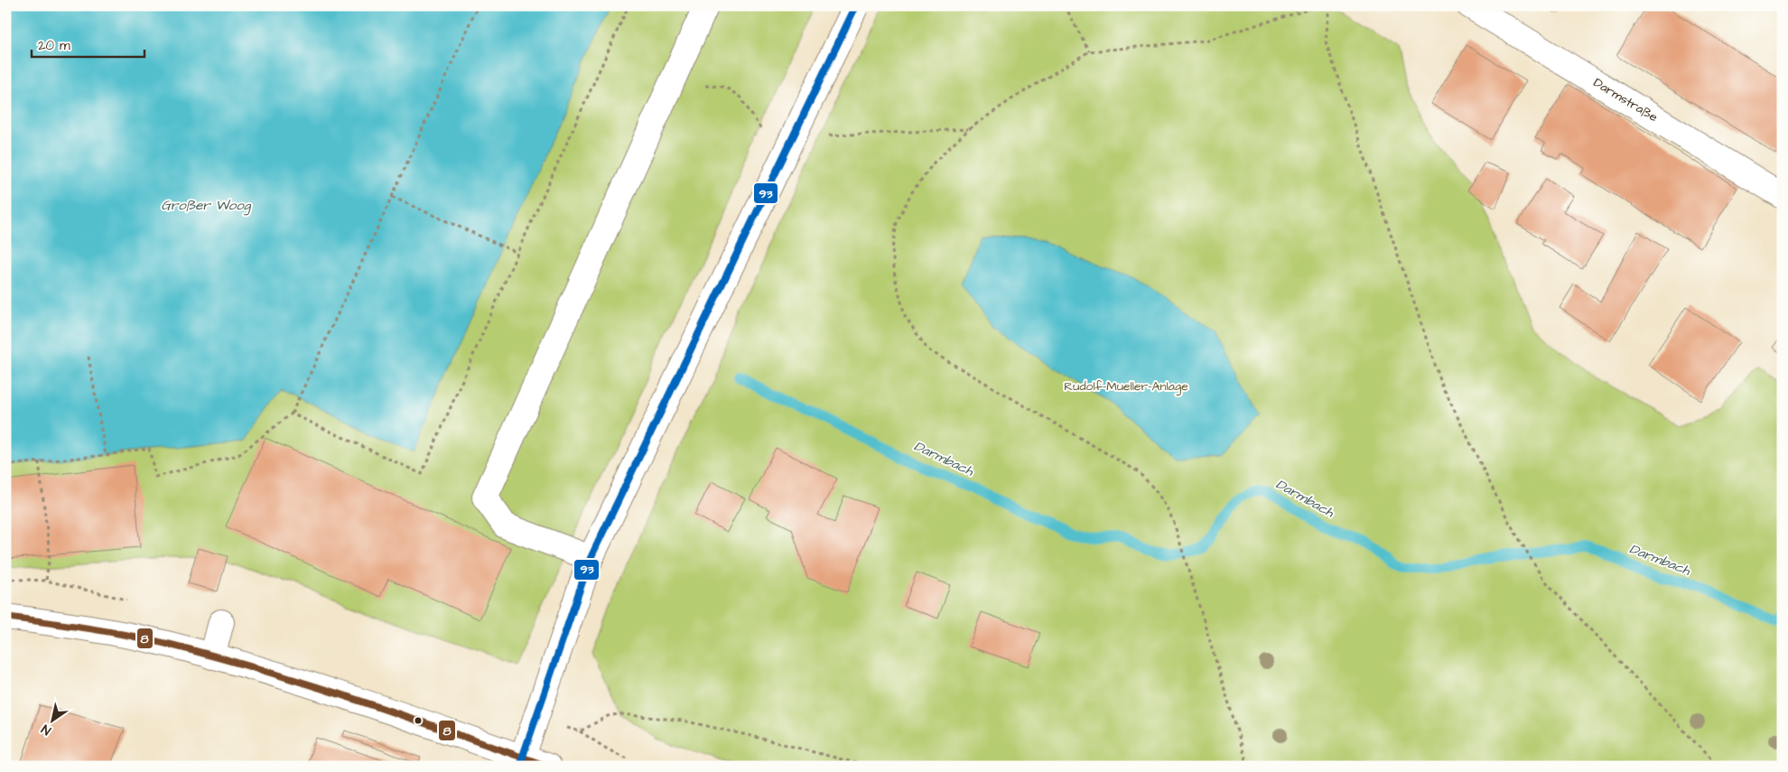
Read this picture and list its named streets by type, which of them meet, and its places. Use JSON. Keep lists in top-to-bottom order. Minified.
{"streets":{"street":["Darmstraße"]},"water":["Großer Woog","Darmbach"],"parks":["Rudolf-Mueller-Anlage"],"lines":["transit line 93","transit line 8"],"scale_bar":"20 m","north":"bottom left"}
